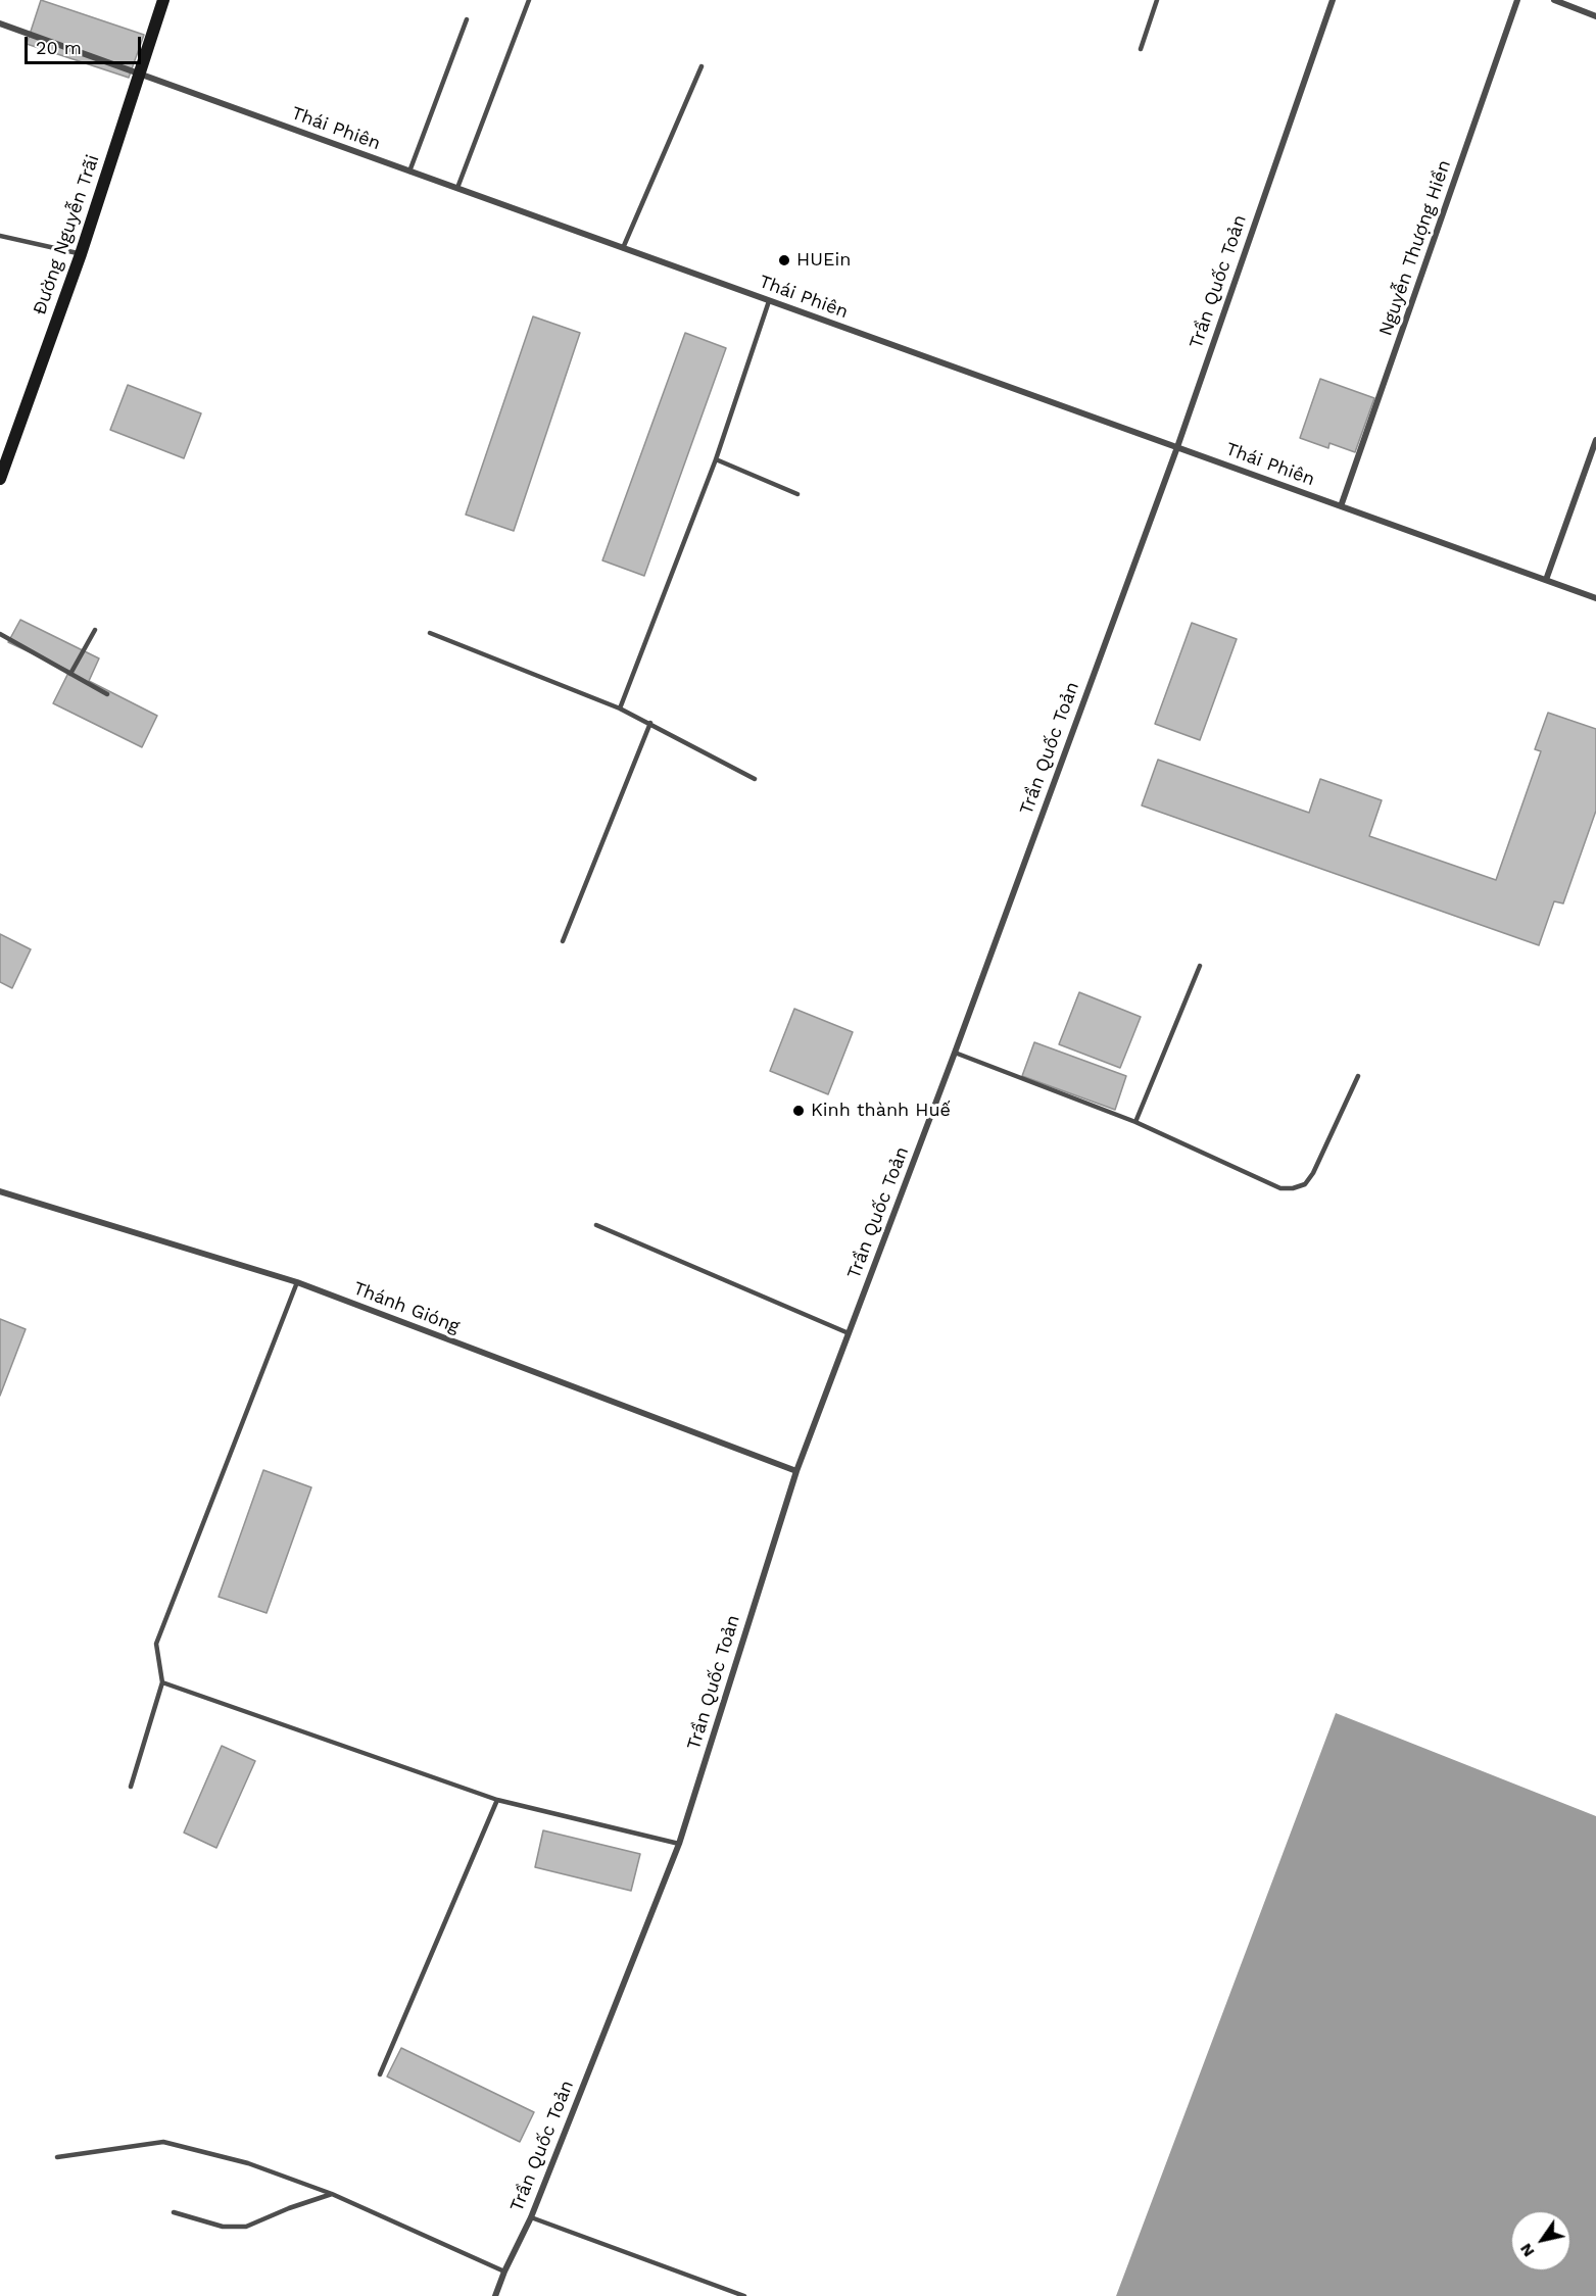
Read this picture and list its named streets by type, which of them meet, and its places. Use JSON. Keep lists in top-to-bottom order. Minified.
{"streets":{"main road":["Đường Nguyễn Trãi"],"street":["Thái Phiên","Nguyễn Thượng Hiền","Trần Quốc Toản","Thánh Gióng"]},"crossings":[["Thái Phiên","Đường Nguyễn Trãi"],["Thái Phiên","Nguyễn Thượng Hiền"],["Thái Phiên","Trần Quốc Toản"],["Trần Quốc Toản","Thánh Gióng"]],"places":["HUEin","Kinh thành Huế"],"scale_bar":"20 m","north":"bottom left"}
